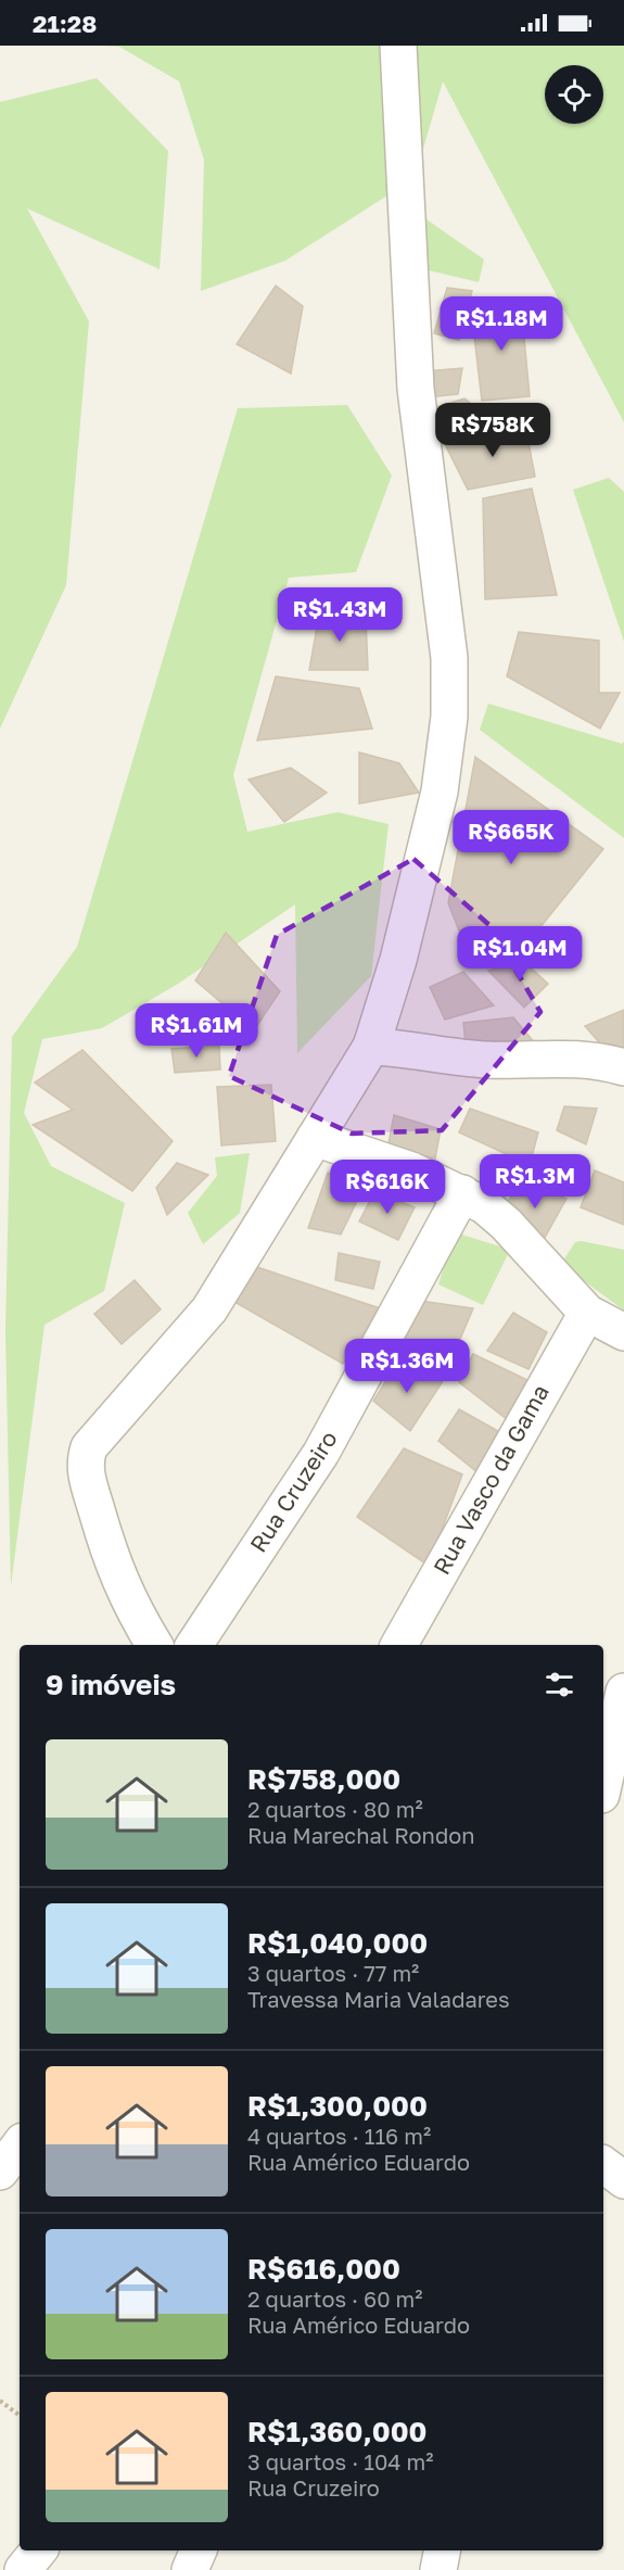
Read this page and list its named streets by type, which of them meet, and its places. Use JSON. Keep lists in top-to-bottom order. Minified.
{"streets":{"street":["Rua Vasco da Gama","Rua Cruzeiro"]},"page":{"status":"21:28","price":["R$1.18M","R$758K","R$1.43M","R$665K","R$1.04M","R$1.61M","R$1.3M","R$616K","R$1.36M"],"heading":"9 imóveis","list":[{"name":"R$758,000","note":"2 quartos · 80 m² · Rua Marechal Rondon"},{"name":"R$1,040,000","note":"3 quartos · 77 m² · Travessa Maria Valadares"},{"name":"R$1,300,000","note":"4 quartos · 116 m² · Rua Américo Eduardo"},{"name":"R$616,000","note":"2 quartos · 60 m² · Rua Américo Eduardo"},{"name":"R$1,360,000","note":"3 quartos · 104 m² · Rua Cruzeiro"}]}}
